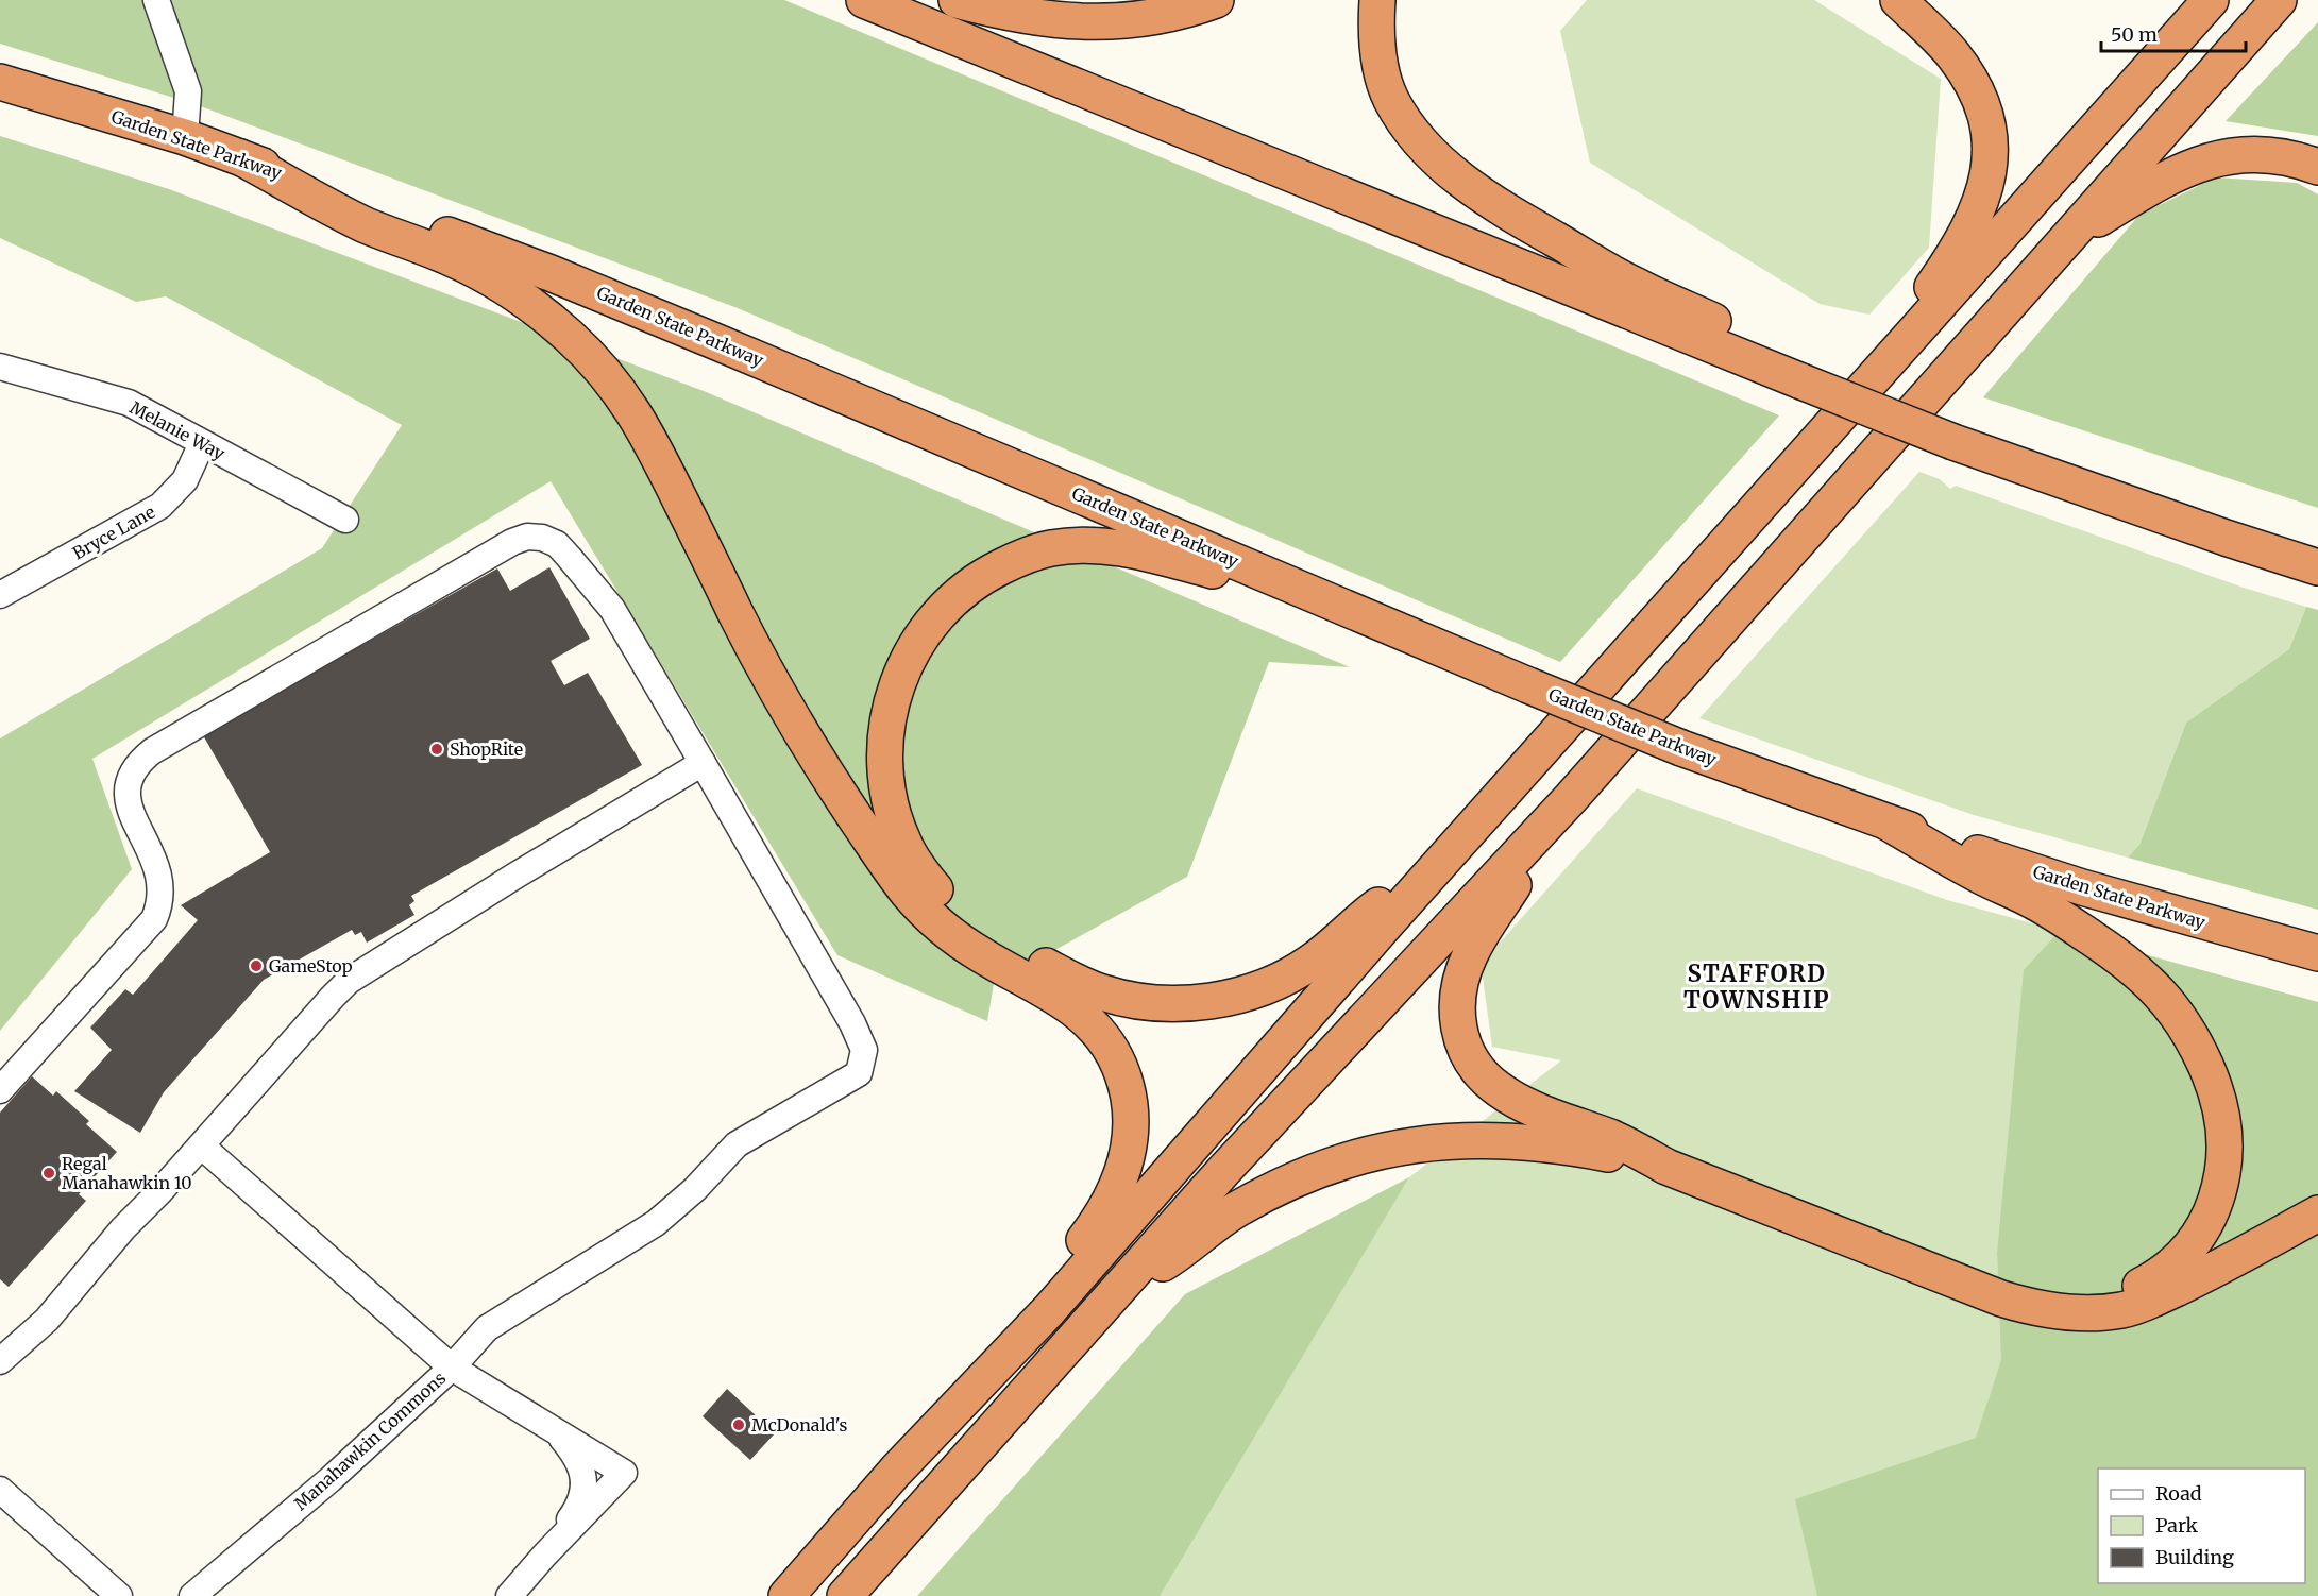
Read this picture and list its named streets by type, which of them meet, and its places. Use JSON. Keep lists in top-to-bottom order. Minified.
{"streets":{"highway":["Garden State Parkway"],"street":["Melanie Way","Bryce Lane","Manahawkin Commons"]},"crossings":[["Melanie Way","Bryce Lane"]],"districts":["STAFFORD TOWNSHIP"],"places":["ShopRite","GameStop","Regal Manahawkin 10","McDonald's"],"legend":["Road","Park","Building"],"scale_bar":"50 m"}
